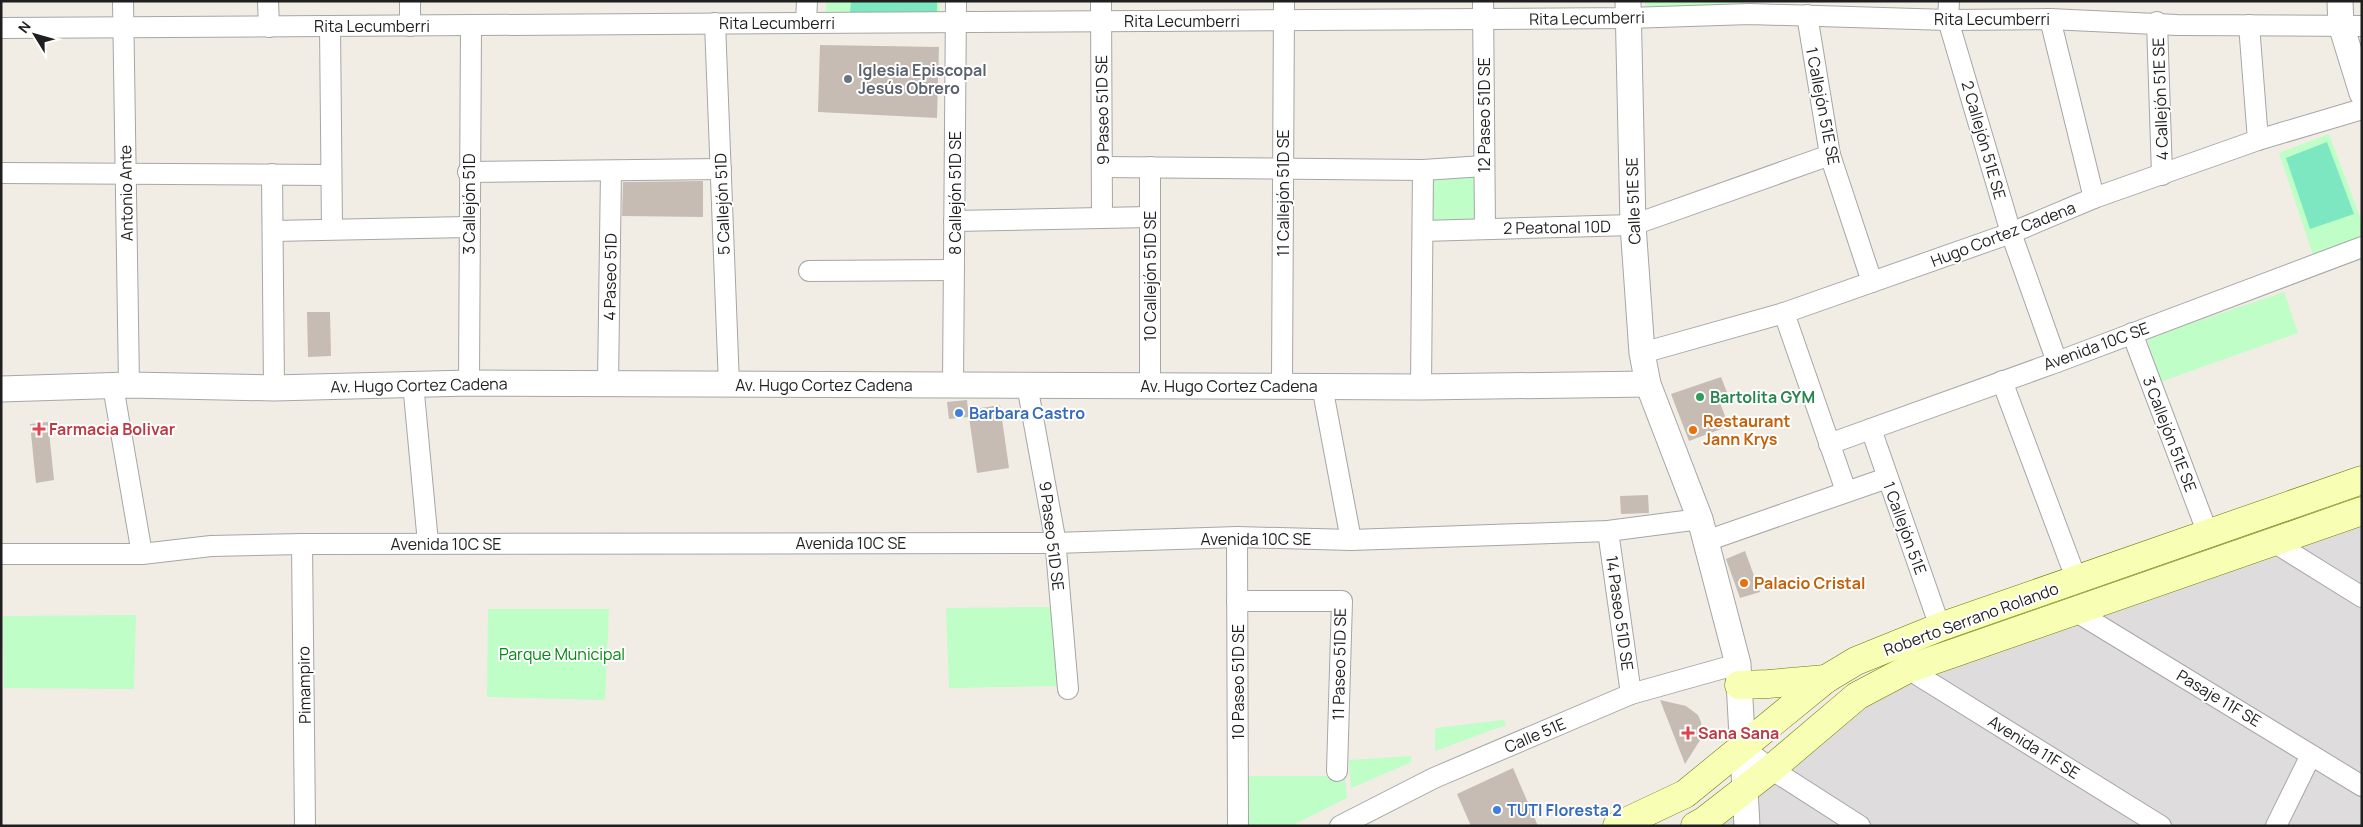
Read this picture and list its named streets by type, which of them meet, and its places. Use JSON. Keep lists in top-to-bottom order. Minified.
{"streets":{"main road":["Roberto Serrano Rolando"],"street":["Rita Lecumberri","4 Callejón 51E SE","1 Callejón 51E SE","9 Paseo 51D SE","12 Paseo 51D SE","2 Callejón 51E SE","Antonio Ante","8 Callejón 51D SE","11 Callejón 51D SE","Calle 51E SE","3 Callejón 51D","5 Callejón 51D","2 Peatonal 10D","Hugo Cortez Cadena","10 Callejón 51D SE","4 Paseo 51D","Avenida 10C SE","Av. Hugo Cortez Cadena","3 Callejón 51E SE","1 Callejón 51E","14 Paseo 51D SE","11 Paseo 51D SE","10 Paseo 51D SE","Pimampiro","Pasaje 11F SE","Calle 51E","Avenida 11F SE"]},"crossings":[["Rita Lecumberri","4 Callejón 51E SE"],["Rita Lecumberri","1 Callejón 51E SE"],["Rita Lecumberri","9 Paseo 51D SE"],["Rita Lecumberri","12 Paseo 51D SE"],["Rita Lecumberri","2 Callejón 51E SE"],["Rita Lecumberri","Antonio Ante"],["Rita Lecumberri","8 Callejón 51D SE"],["Rita Lecumberri","11 Callejón 51D SE"],["Rita Lecumberri","Calle 51E SE"],["Rita Lecumberri","3 Callejón 51D"],["Rita Lecumberri","5 Callejón 51D"],["4 Callejón 51E SE","Hugo Cortez Cadena"],["1 Callejón 51E SE","2 Peatonal 10D"],["1 Callejón 51E SE","Hugo Cortez Cadena"],["9 Paseo 51D SE","Avenida 10C SE"],["9 Paseo 51D SE","Av. Hugo Cortez Cadena"],["12 Paseo 51D SE","2 Peatonal 10D"],["2 Callejón 51E SE","Hugo Cortez Cadena"],["2 Callejón 51E SE","Avenida 10C SE"],["Antonio Ante","Avenida 10C SE"],["Antonio Ante","Av. Hugo Cortez Cadena"],["8 Callejón 51D SE","Av. Hugo Cortez Cadena"],["11 Callejón 51D SE","Av. Hugo Cortez Cadena"],["Calle 51E SE","2 Peatonal 10D"],["Calle 51E SE","Hugo Cortez Cadena"],["Calle 51E SE","Avenida 10C SE"],["Calle 51E SE","Av. Hugo Cortez Cadena"],["Calle 51E SE","Roberto Serrano Rolando"],["Calle 51E SE","Calle 51E"],["3 Callejón 51D","Av. Hugo Cortez Cadena"],["5 Callejón 51D","Av. Hugo Cortez Cadena"],["10 Callejón 51D SE","Av. Hugo Cortez Cadena"],["4 Paseo 51D","Av. Hugo Cortez Cadena"],["Avenida 10C SE","3 Callejón 51E SE"],["Avenida 10C SE","1 Callejón 51E"],["Avenida 10C SE","14 Paseo 51D SE"],["Avenida 10C SE","10 Paseo 51D SE"],["Avenida 10C SE","Pimampiro"],["3 Callejón 51E SE","Roberto Serrano Rolando"],["1 Callejón 51E","Roberto Serrano Rolando"],["14 Paseo 51D SE","Calle 51E"],["Roberto Serrano Rolando","Pasaje 11F SE"],["Roberto Serrano Rolando","Avenida 11F SE"],["11 Paseo 51D SE","10 Paseo 51D SE"]],"parks":["Parque Municipal"],"places":{"other":["Iglesia Episcopal Jesús Obrero","Bartolita GYM","Barbara Castro","Restaurant Jann Krys","Palacio Cristal","TUTI Floresta 2"],"health":["Farmacia Bolivar","Sana Sana"]},"north":"top left"}
